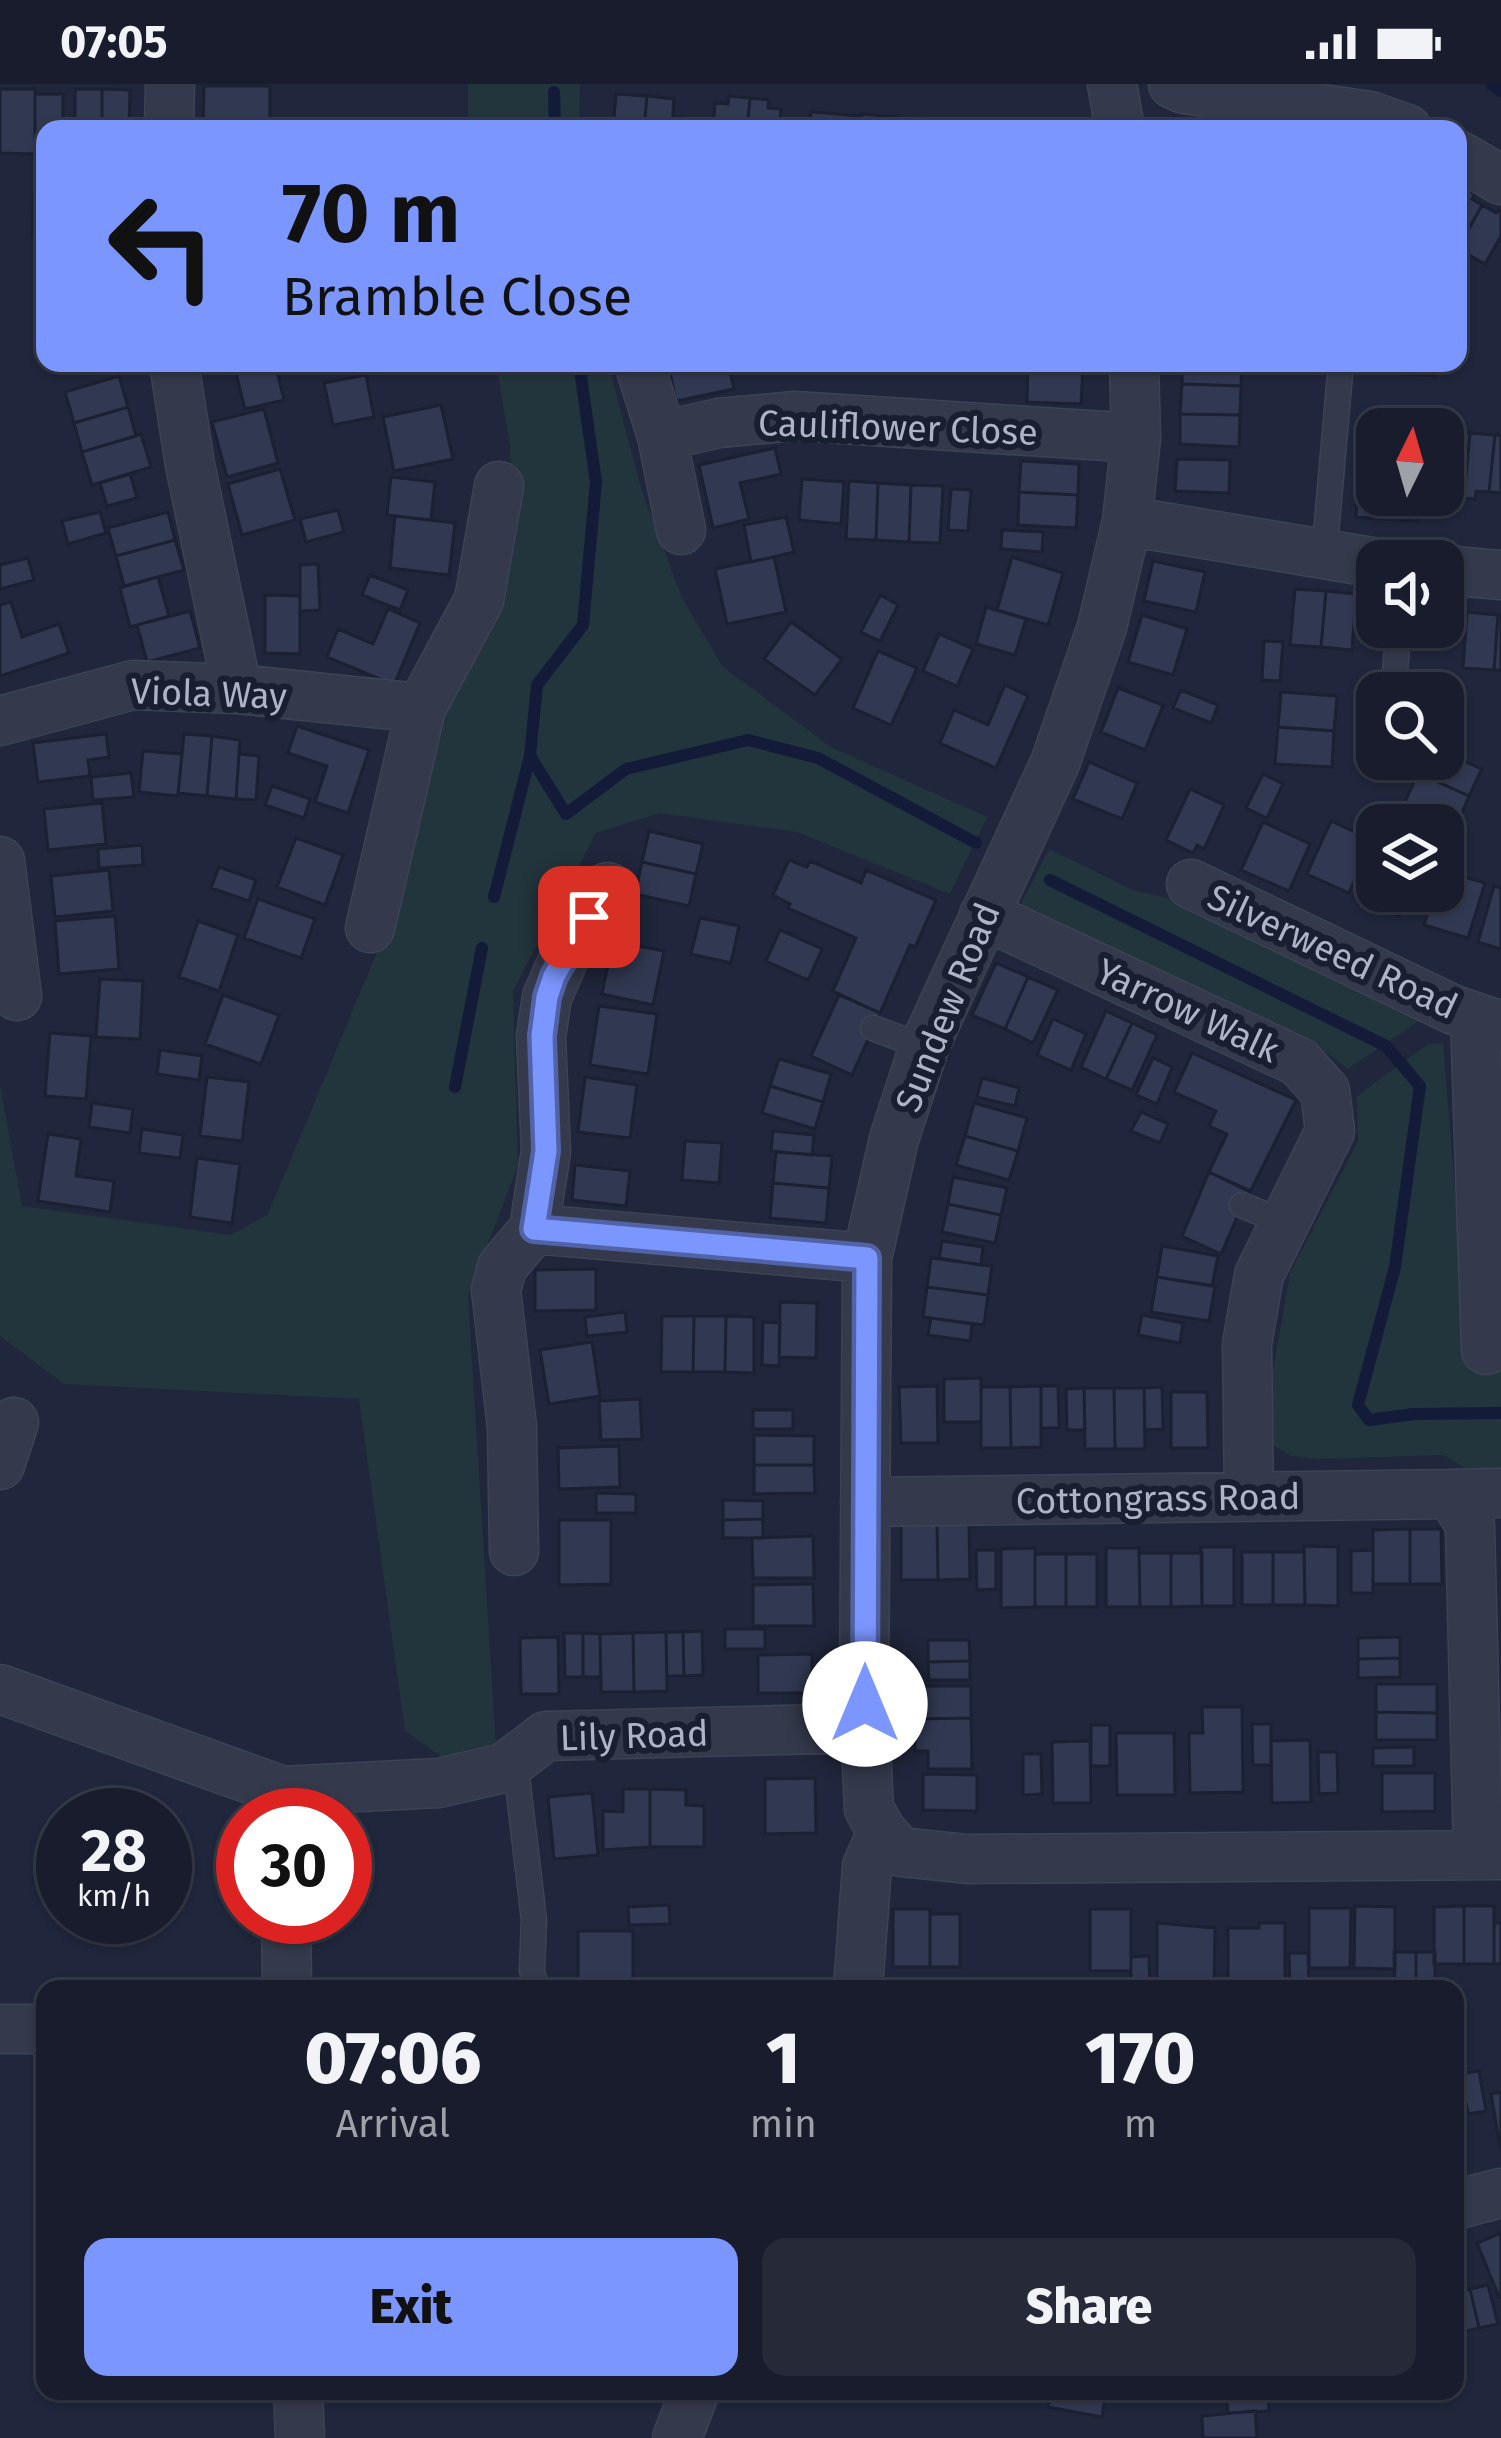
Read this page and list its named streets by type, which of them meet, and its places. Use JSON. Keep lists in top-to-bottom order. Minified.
{"streets":{"street":["Cauliflower Close","Viola Way","Silverweed Road","Sundew Road","Yarrow Walk","Cottongrass Road","Lily Road"]},"crossings":[["Cauliflower Close","Sundew Road"],["Sundew Road","Yarrow Walk"],["Sundew Road","Cottongrass Road"],["Sundew Road","Lily Road"],["Yarrow Walk","Cottongrass Road"]],"north":"top","page":{"status":"07:05","turn":["70 m","Bramble Close"],"speed":"28 km/h","limit":"30","eta":["07:06","Arrival","1","min","170","m"],"buttons":["Exit","Share"]}}
